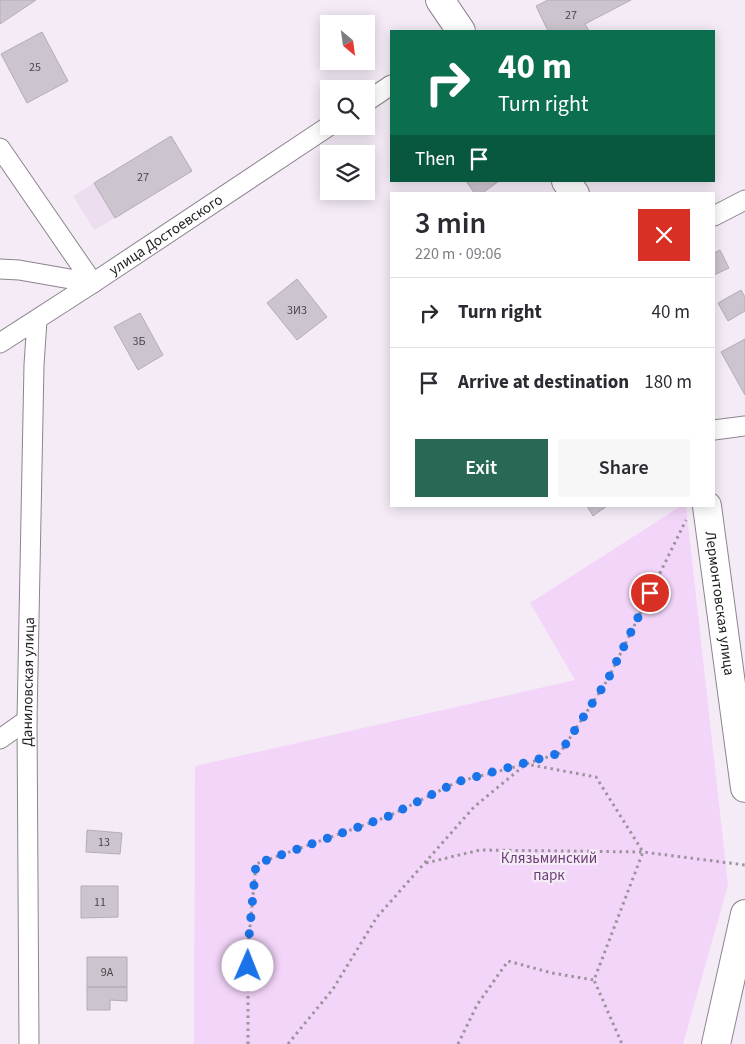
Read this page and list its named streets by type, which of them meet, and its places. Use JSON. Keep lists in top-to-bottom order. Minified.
{"streets":{"street":["улица Достоевского","Лермонтовская улица","Даниловская улица"]},"crossings":[["улица Достоевского","Даниловская улица"]],"parks":["Клязьминский парк"],"house_numbers":["27","25","27","3И3","3Б","13","11","9А"],"north":"bottom right","page":{"turn":["40 m","Turn right"],"then":"Then","heading":["3 min","220 m · 09:06"],"list":[{"name":"Turn right","value":"40 m"},{"name":"Arrive at destination","value":"180 m"}],"buttons":["Exit","Share"]}}
